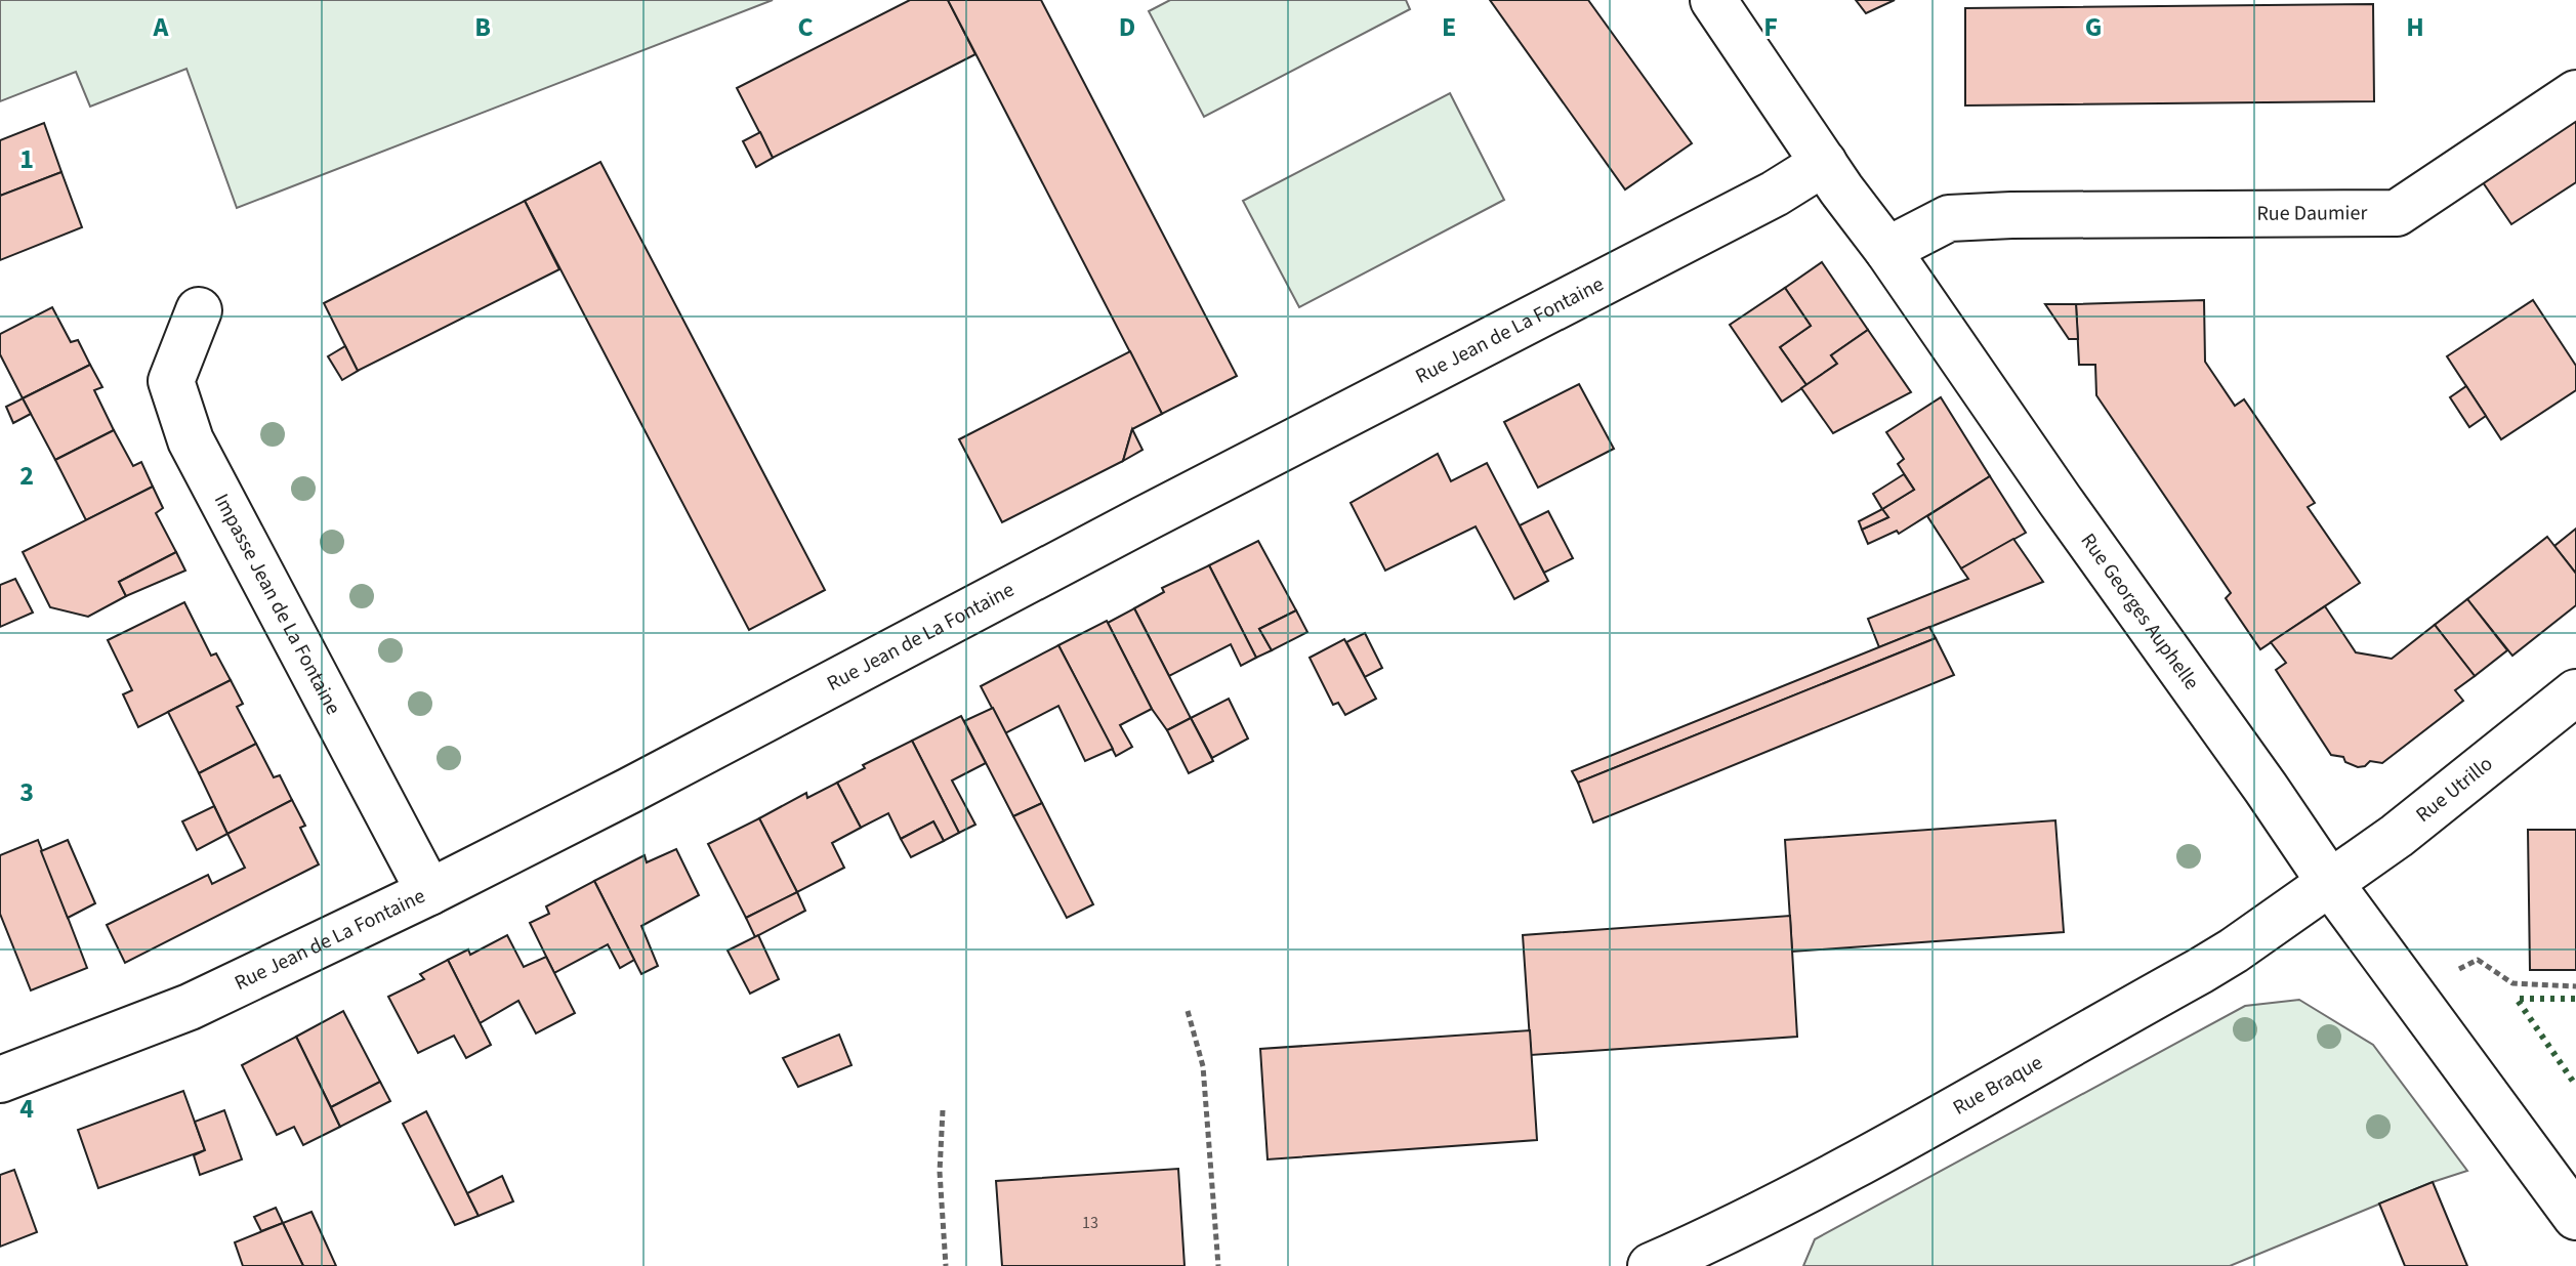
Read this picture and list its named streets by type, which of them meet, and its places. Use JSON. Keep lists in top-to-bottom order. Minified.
{"streets":{"street":["Rue Daumier","Rue Jean de La Fontaine","Impasse Jean de La Fontaine","Rue Georges Auphelle","Rue Utrillo","Rue Braque"]},"crossings":[["Rue Daumier","Rue Georges Auphelle"],["Rue Jean de La Fontaine","Impasse Jean de La Fontaine"],["Rue Jean de La Fontaine","Rue Georges Auphelle"],["Rue Georges Auphelle","Rue Utrillo"],["Rue Georges Auphelle","Rue Braque"],["Rue Utrillo","Rue Braque"]],"house_numbers":["13"],"grid":{"columns":["A","B","C","D","E","F","G","H"],"rows":["1","2","3","4"]}}
